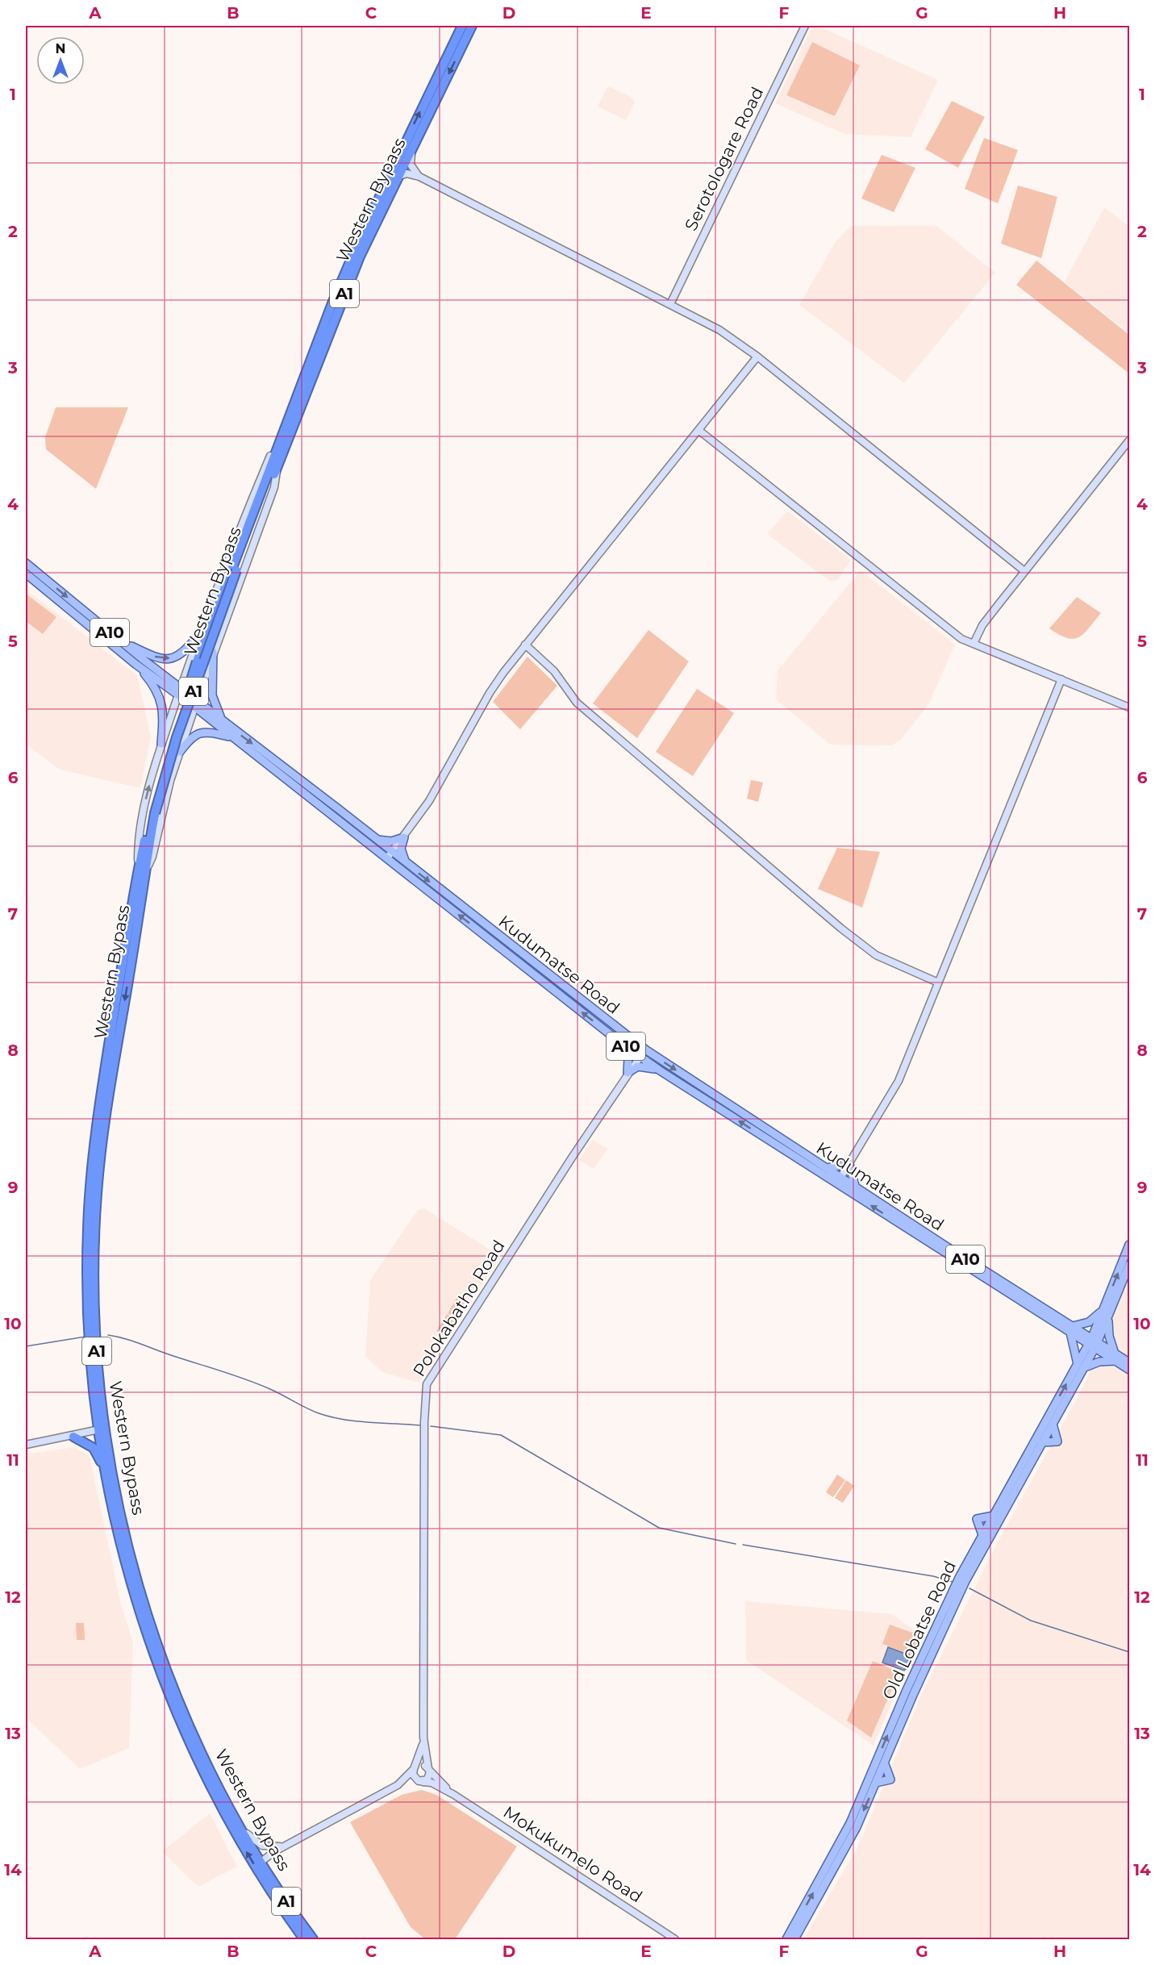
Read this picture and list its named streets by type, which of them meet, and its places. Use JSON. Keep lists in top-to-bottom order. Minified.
{"streets":{"highway":["Western Bypass","A1"],"main road":["A10","Kudumatse Road","Old Lobatse Road"],"street":["Serotologare Road","Polokabatho Road","Mokukumelo Road"]},"crossings":[["Kudumatse Road","Polokabatho Road"]],"north":"top","grid":{"columns":["A","B","C","D","E","F","G","H"],"rows":["1","2","3","4","5","6","7","8","9","10","11","12","13","14"]}}
